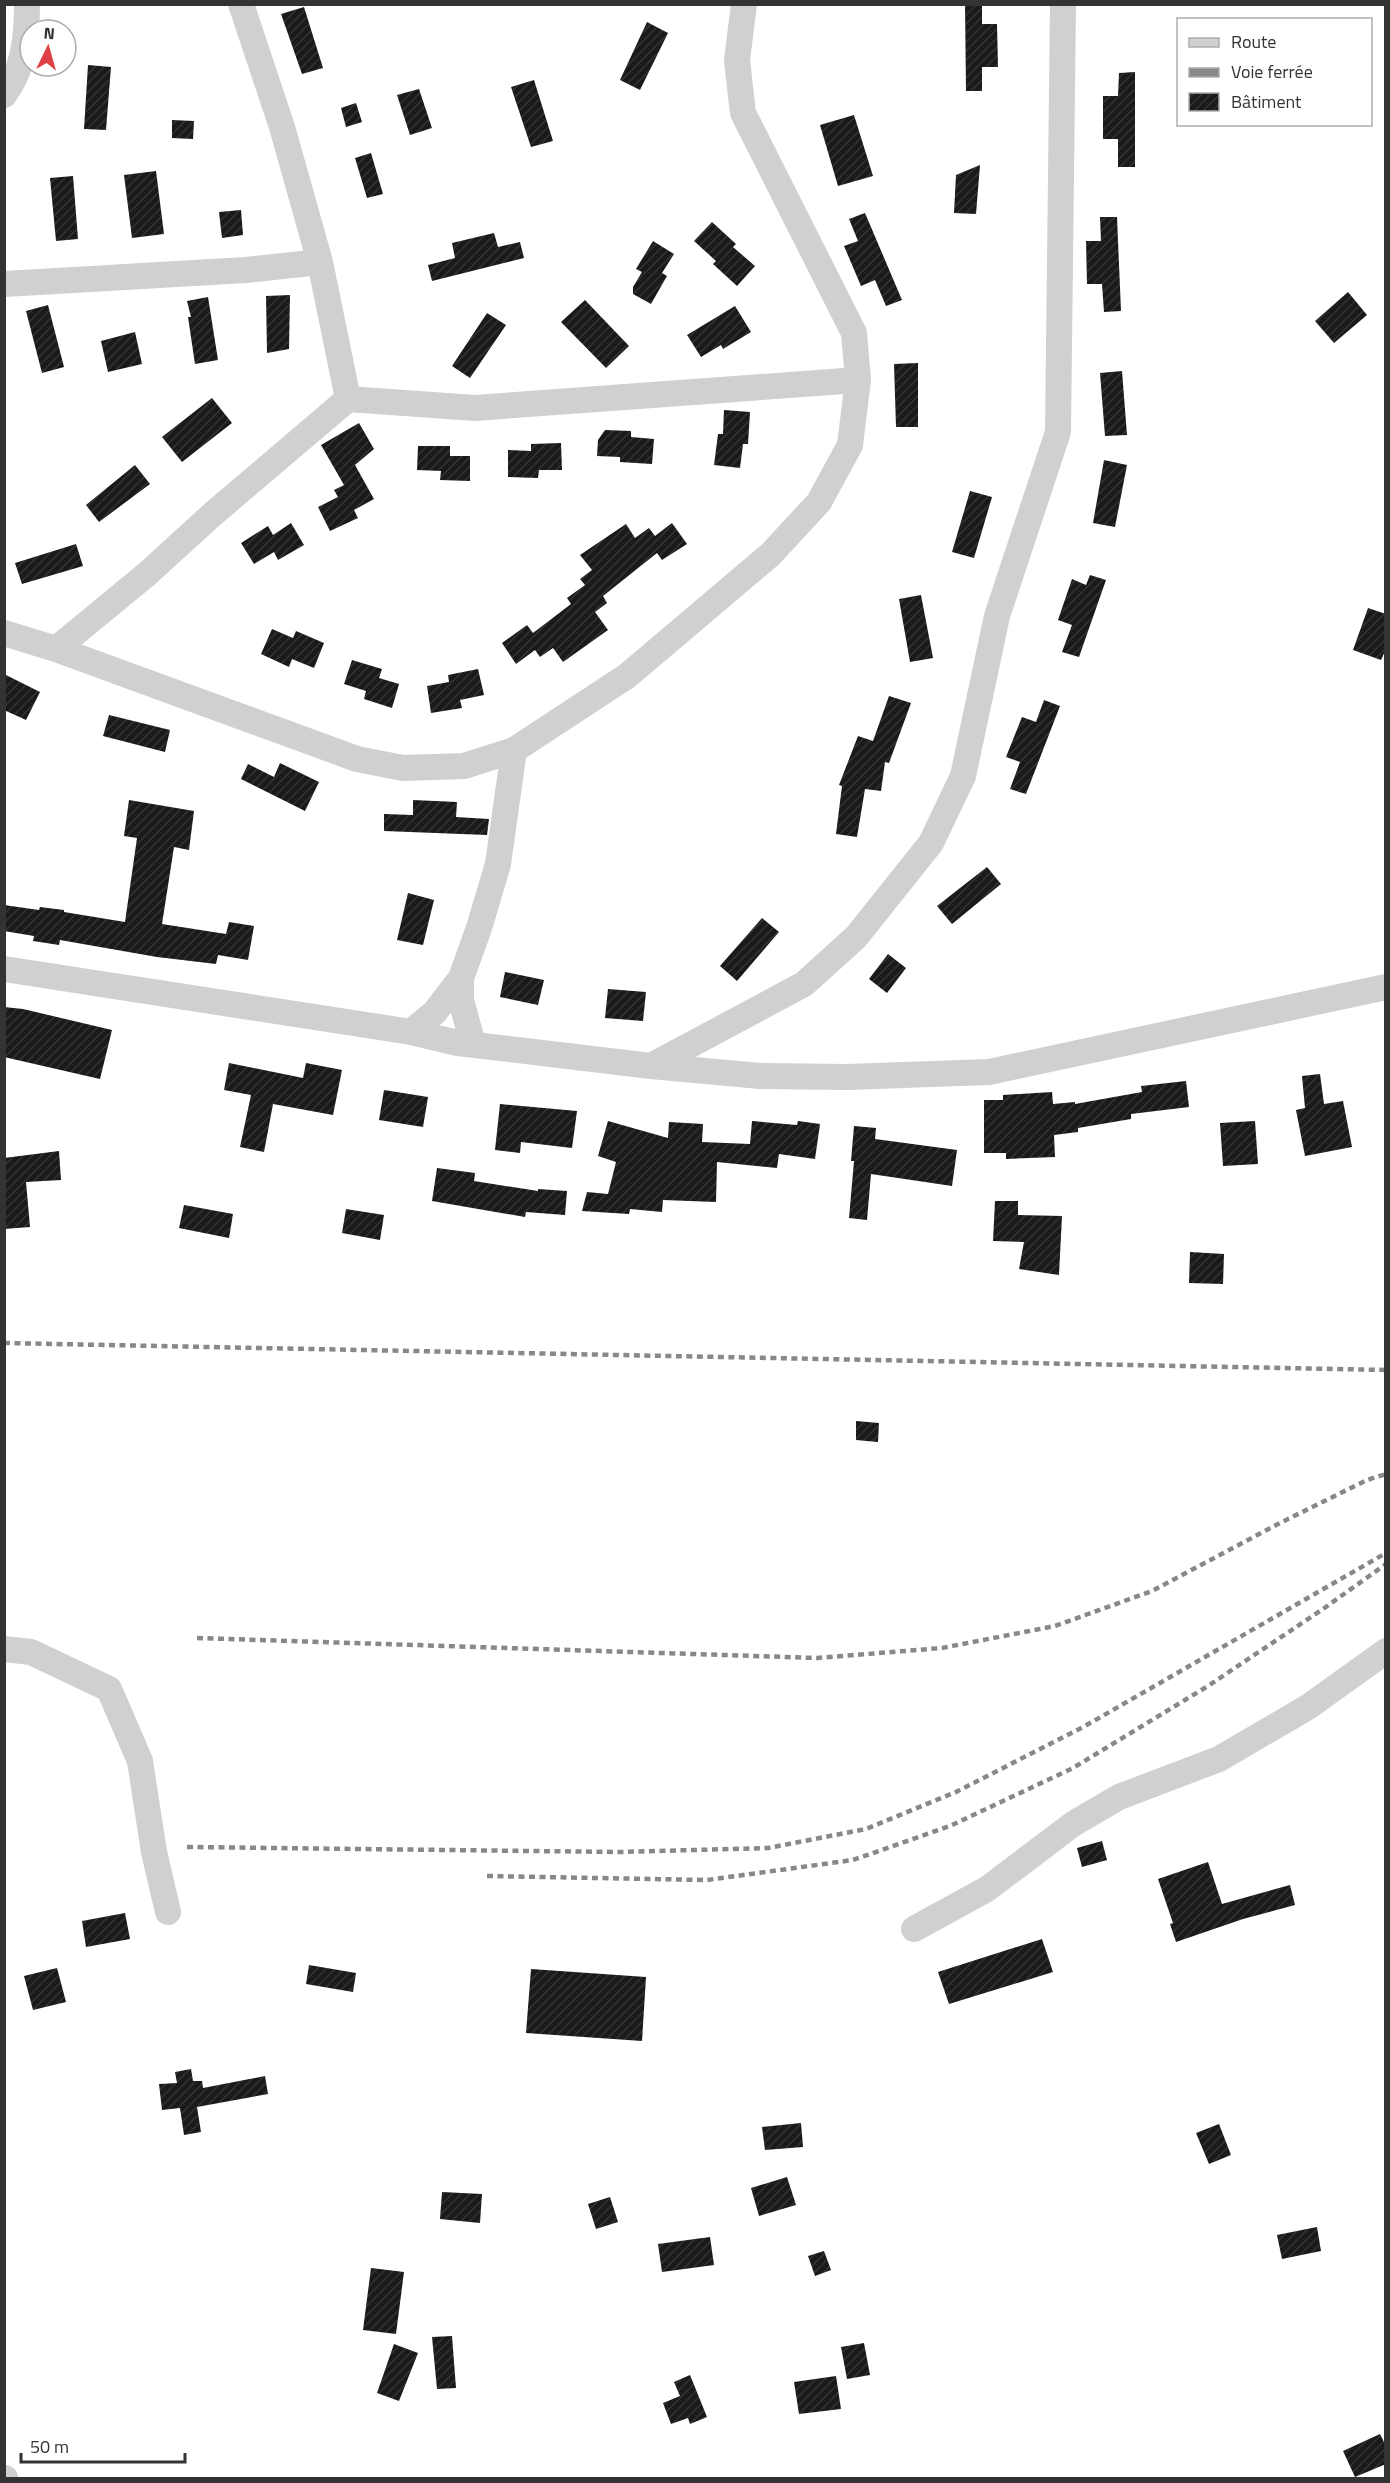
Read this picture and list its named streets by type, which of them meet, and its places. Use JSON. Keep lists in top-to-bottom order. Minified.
{"legend":["Route","Voie ferrée","Bâtiment"],"scale_bar":"50 m","north":"top"}
